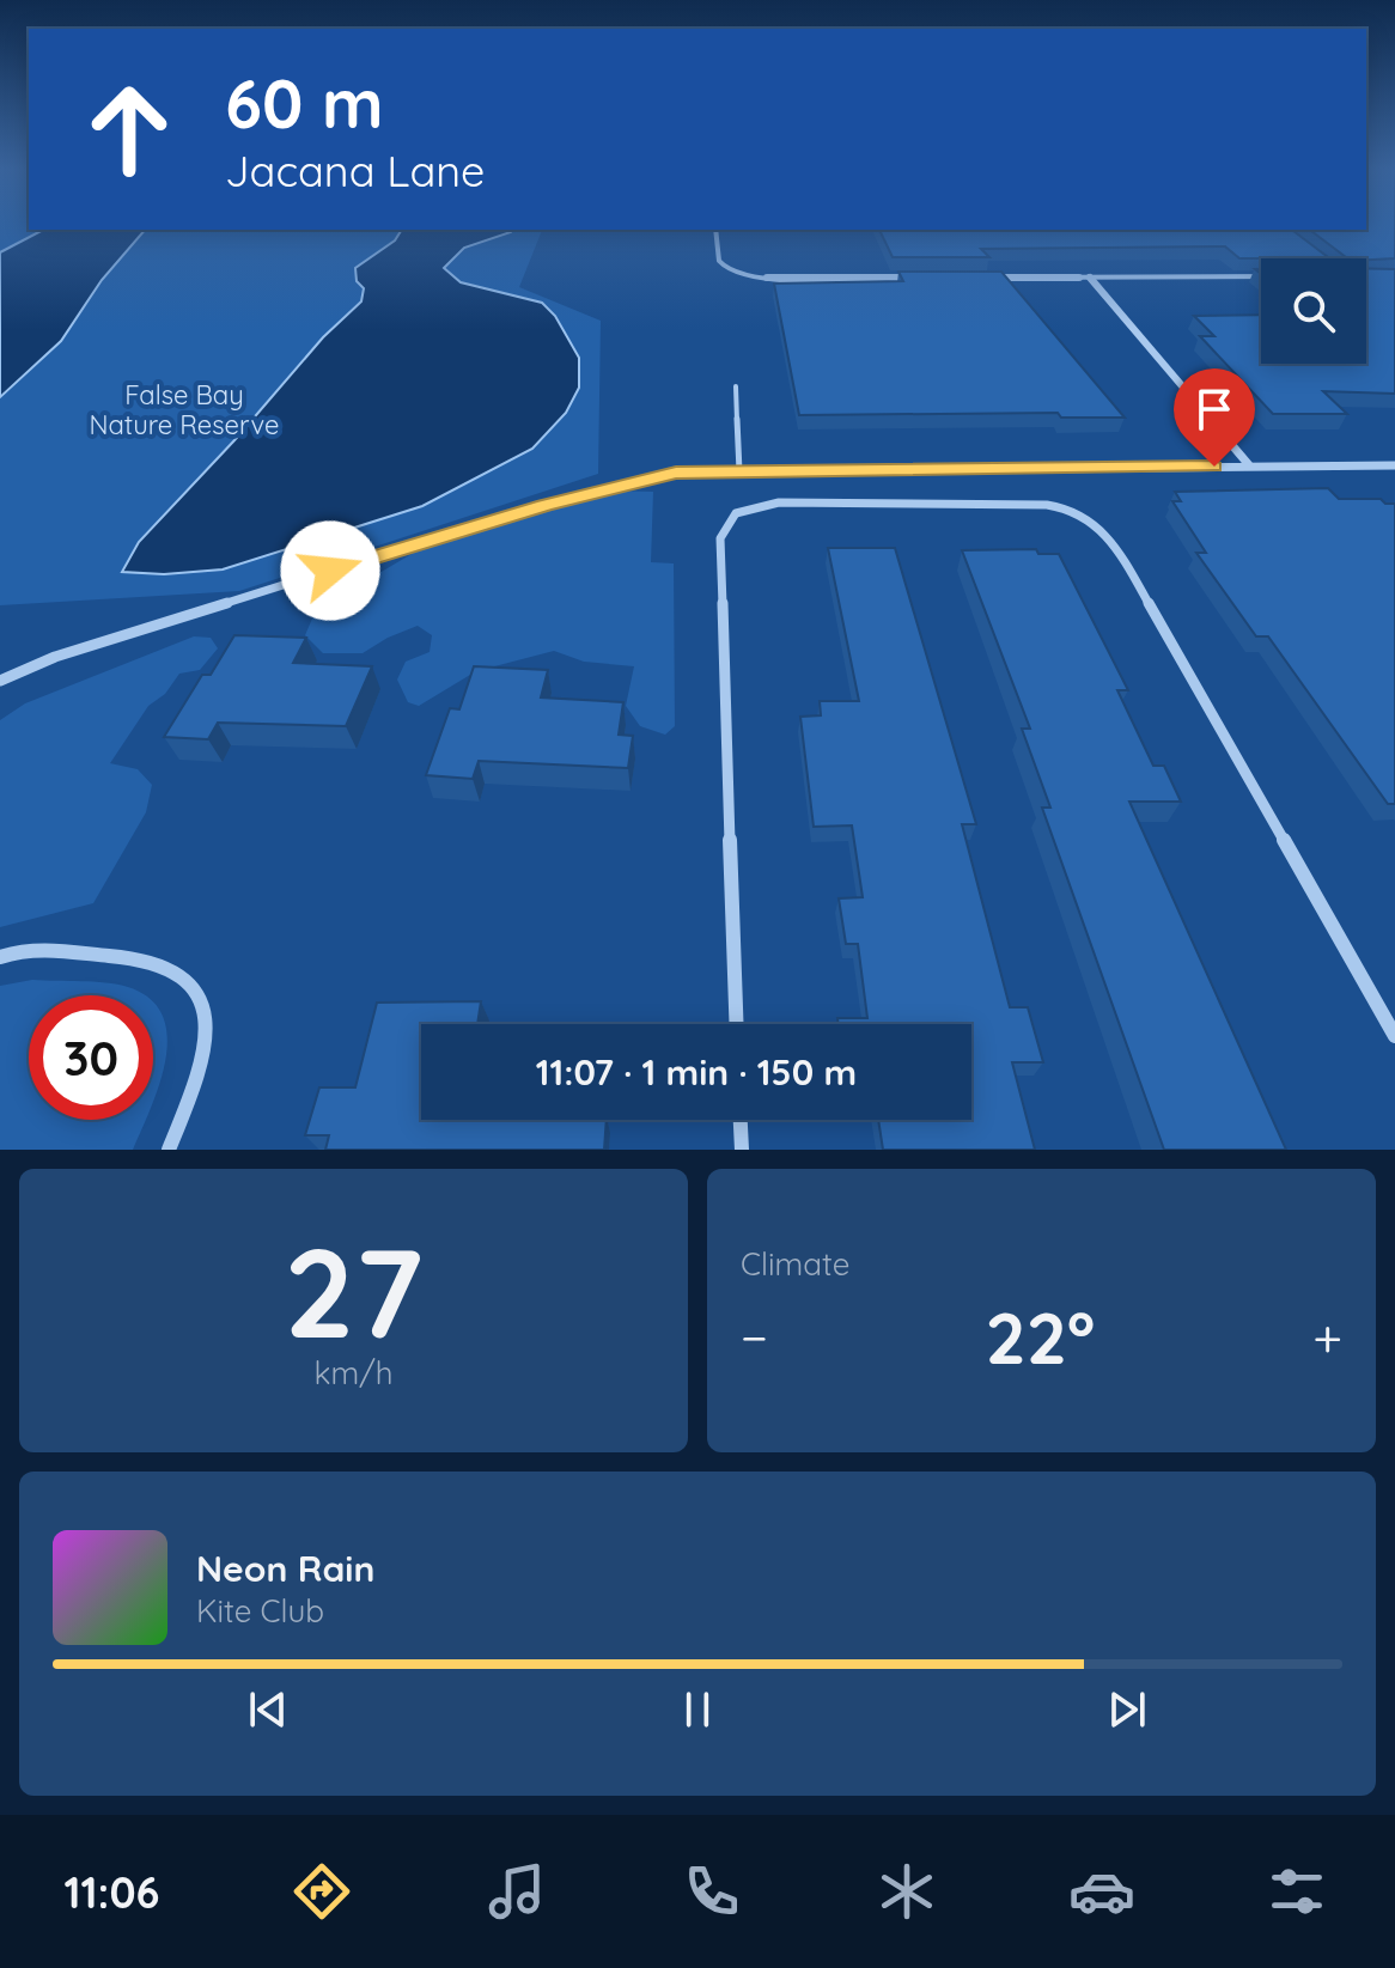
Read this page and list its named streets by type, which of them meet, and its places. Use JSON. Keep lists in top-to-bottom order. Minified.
{"parks":["False Bay Nature Reserve"],"page":{"turn":["60 m","Jacana Lane"],"limit":"30","trip":"11:07 · 1 min · 150 m","tile":[["27","km/h"],"Climate"],"heat":["−","22°","+"],"song":["Neon Rain","Kite Club"],"tabs":"11:06"}}
